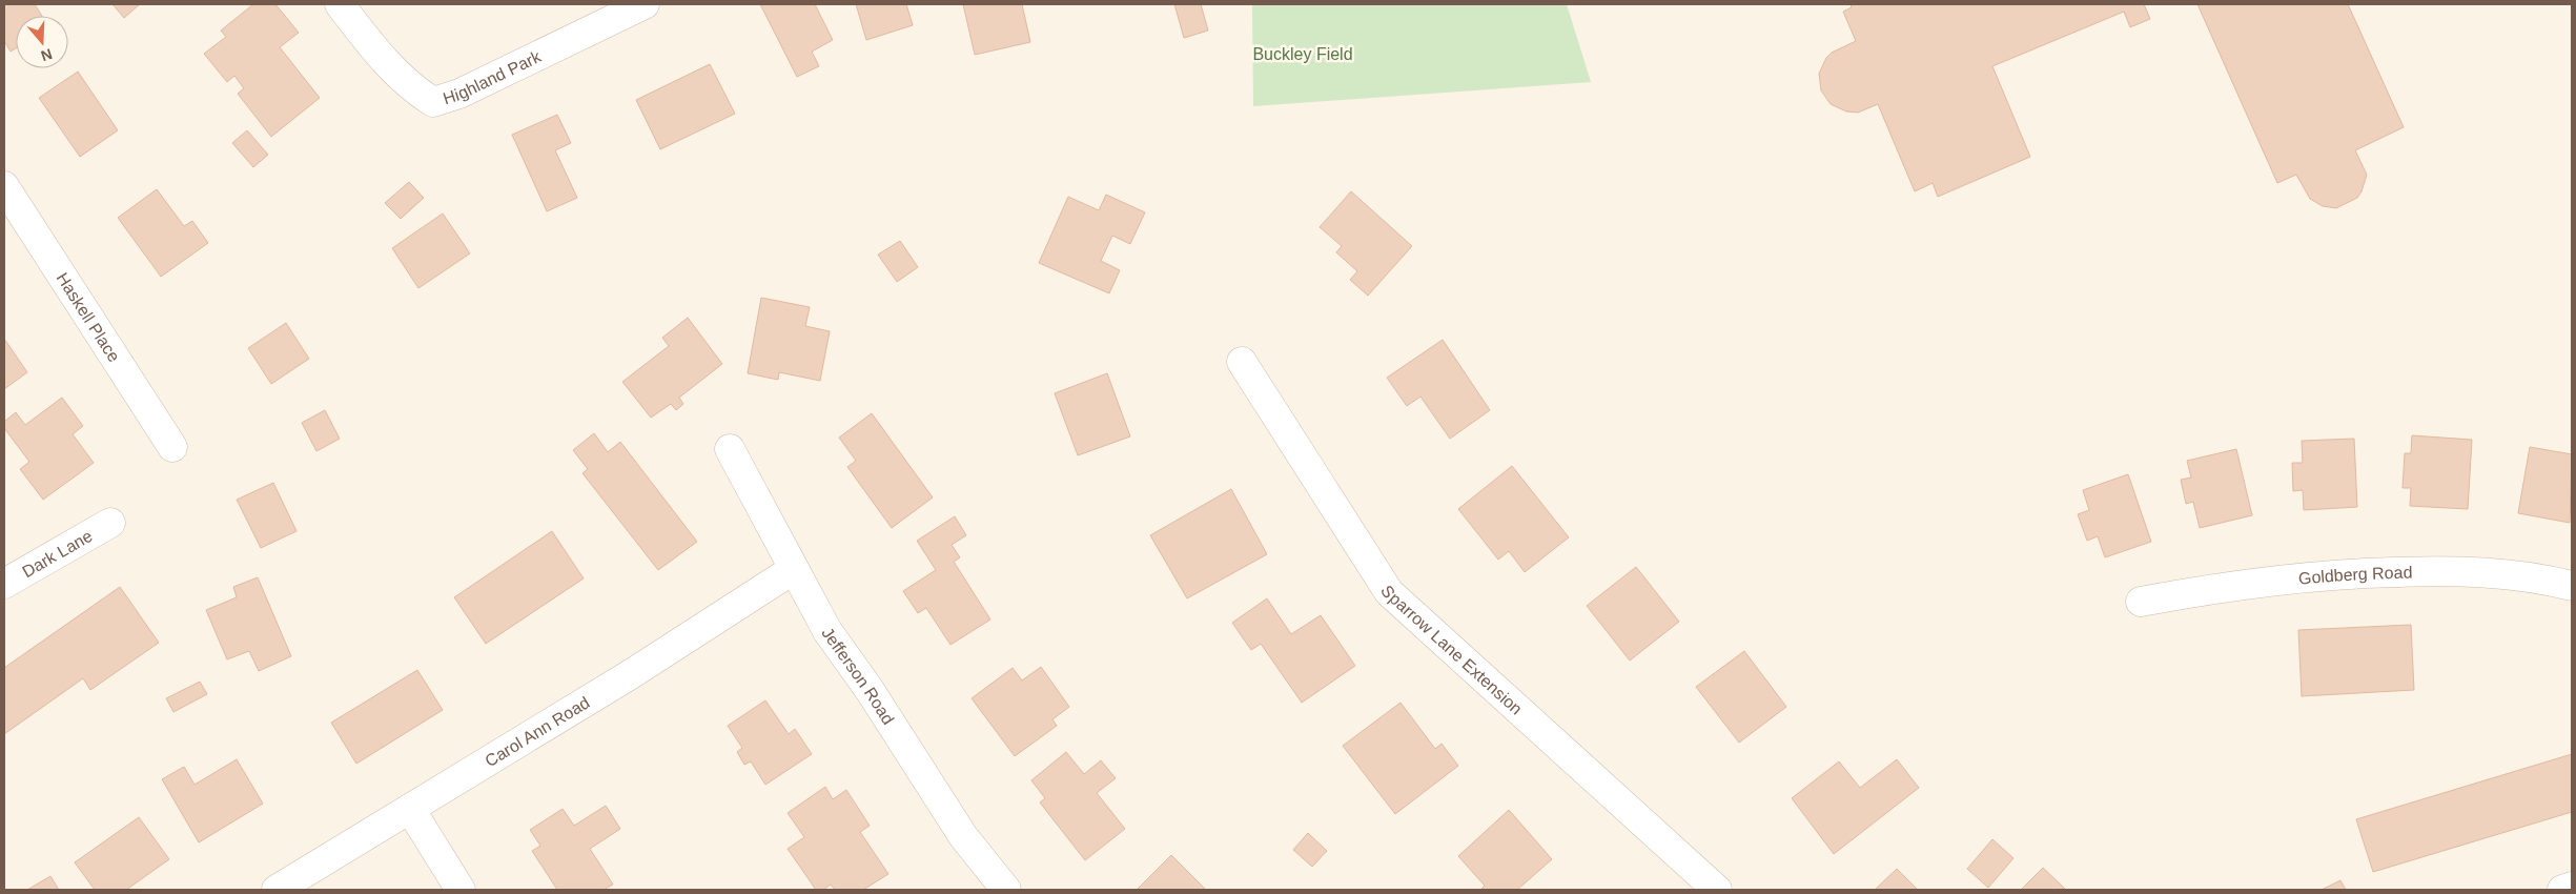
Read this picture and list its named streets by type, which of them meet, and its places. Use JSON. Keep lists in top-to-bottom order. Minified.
{"streets":{"street":["Highland Park","Haskell Place","Dark Lane","Goldberg Road","Sparrow Lane Extension","Jefferson Road","Carol Ann Road"]},"crossings":[["Jefferson Road","Carol Ann Road"]],"parks":["Buckley Field"],"north":"bottom"}
